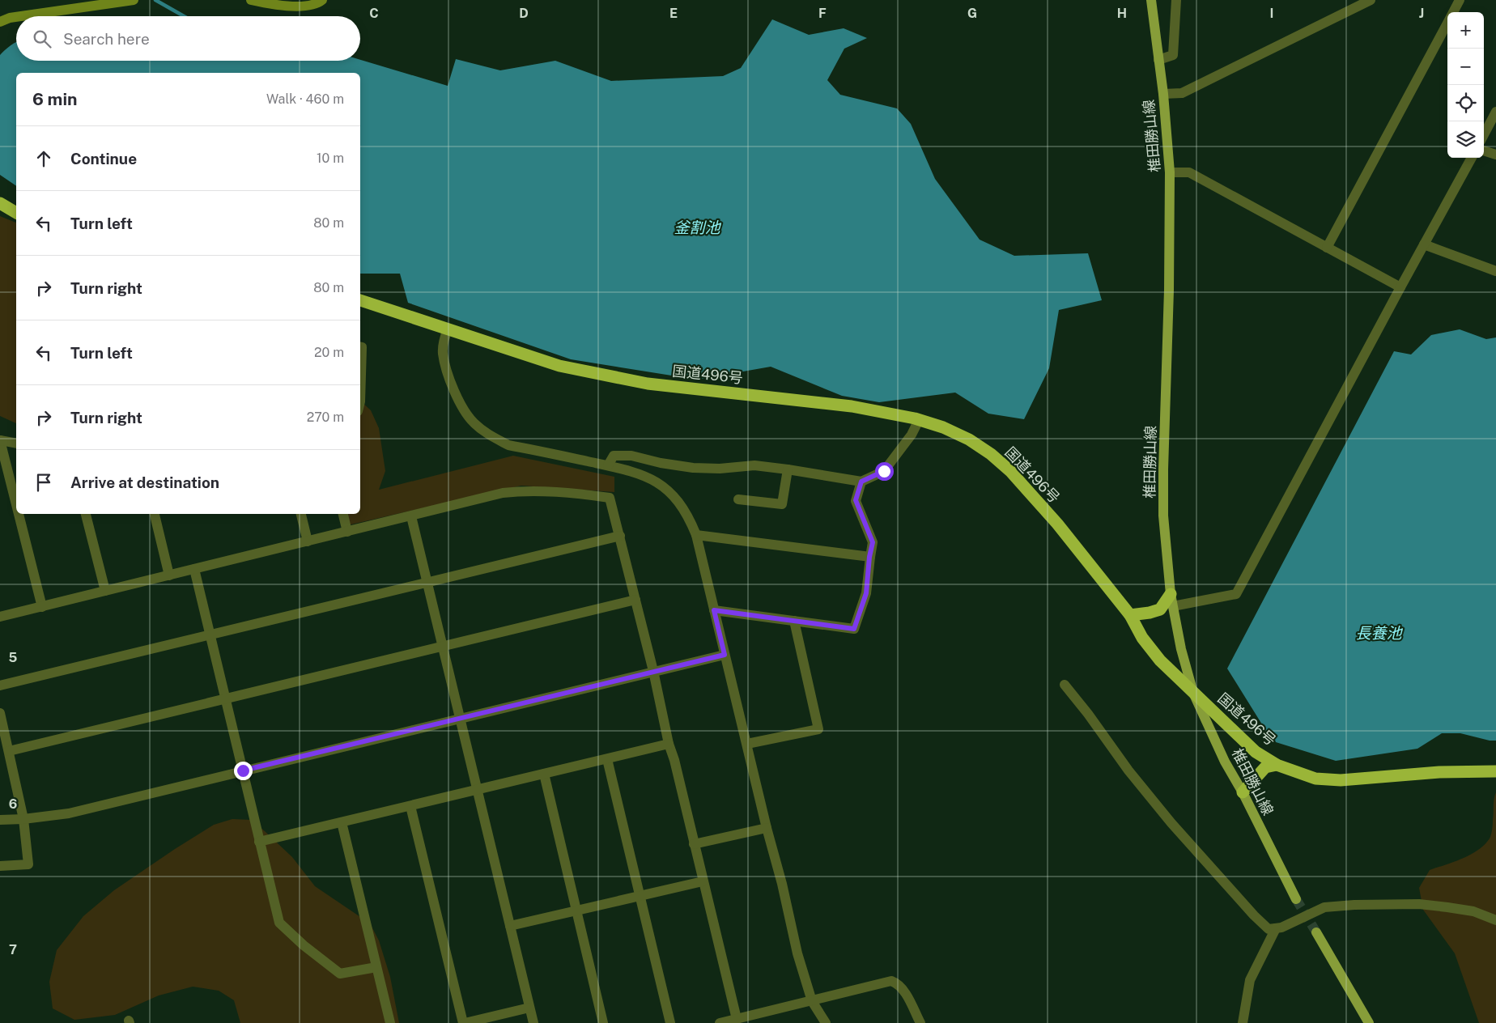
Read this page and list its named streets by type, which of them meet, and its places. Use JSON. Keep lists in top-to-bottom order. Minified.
{"streets":{"highway":["国道496号"],"main road":["椎田勝山線"]},"crossings":[["椎田勝山線","国道496号"]],"water":["釜割池","長養池"],"page":{"map_buttons":["+","−"],"search":"Search here","heading":["6 min","Walk · 460 m"],"list":[["Continue","10 m"],["Turn left","80 m"],["Turn right","80 m"],["Turn left","20 m"],["Turn right","270 m"],"Arrive at destination"]},"grid":{"columns":["C","D","E","F","G","H","I","J"],"rows":["5","6","7"]}}
